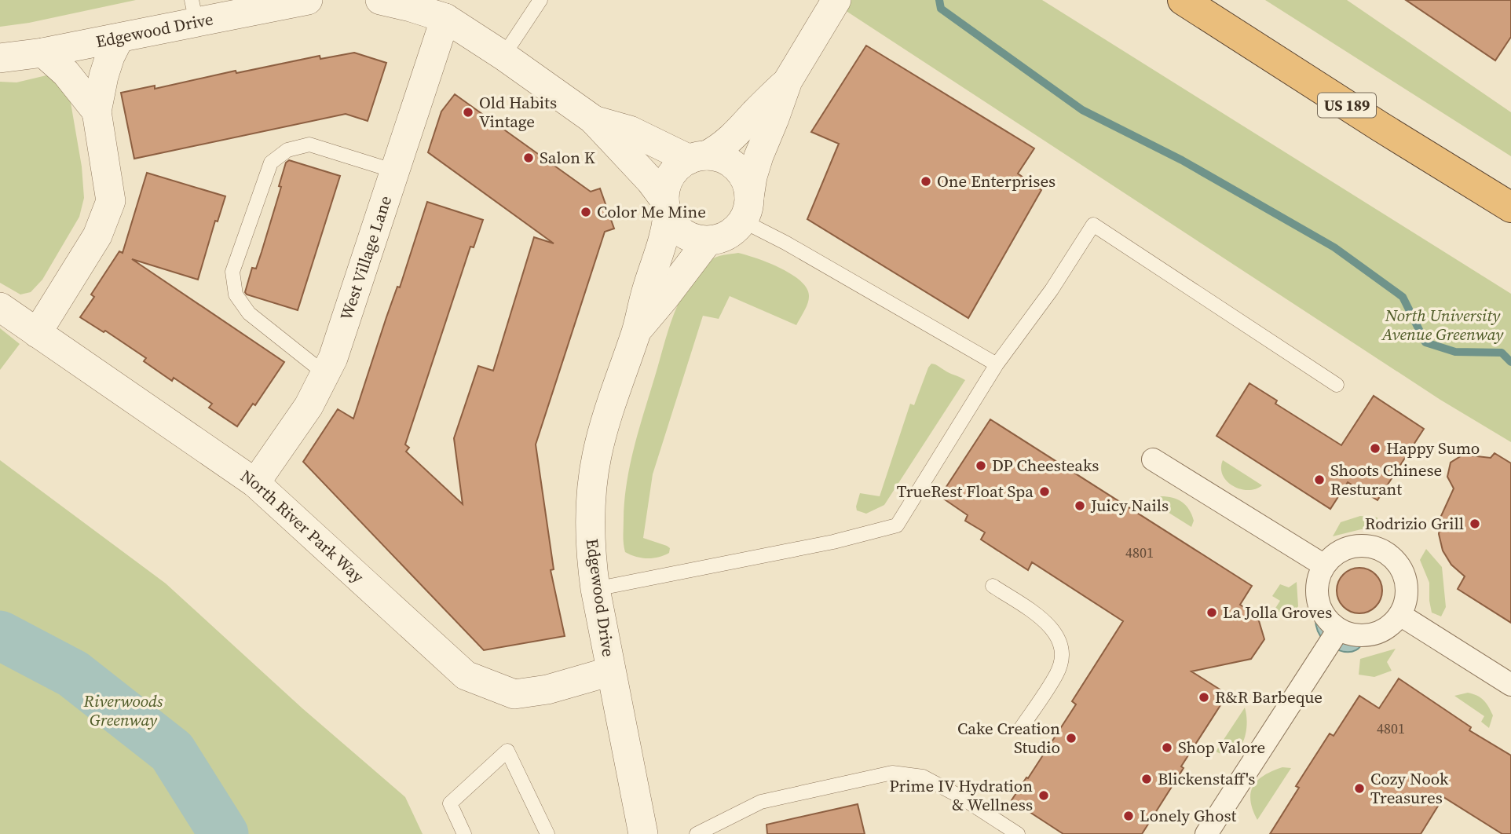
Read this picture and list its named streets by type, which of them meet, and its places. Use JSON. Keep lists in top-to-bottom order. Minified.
{"streets":{"highway":["US 189"],"street":["Edgewood Drive","West Village Lane","North River Park Way"]},"crossings":[["Edgewood Drive","North River Park Way"],["West Village Lane","North River Park Way"]],"parks":["North University Avenue Greenway","Riverwoods Greenway"],"places":["Old Habits Vintage","Salon K","One Enterprises","Color Me Mine","Happy Sumo","DP Cheesteaks","Shoots Chinese Resturant","TrueRest Float Spa","Juicy Nails","Rodrizio Grill","La Jolla Groves","R&R Barbeque","Cake Creation Studio","Shop Valore","Blickenstaff's","Cozy Nook Treasures","Prime IV Hydration & Wellness","Lonely Ghost"],"house_numbers":["4801","4801"]}
